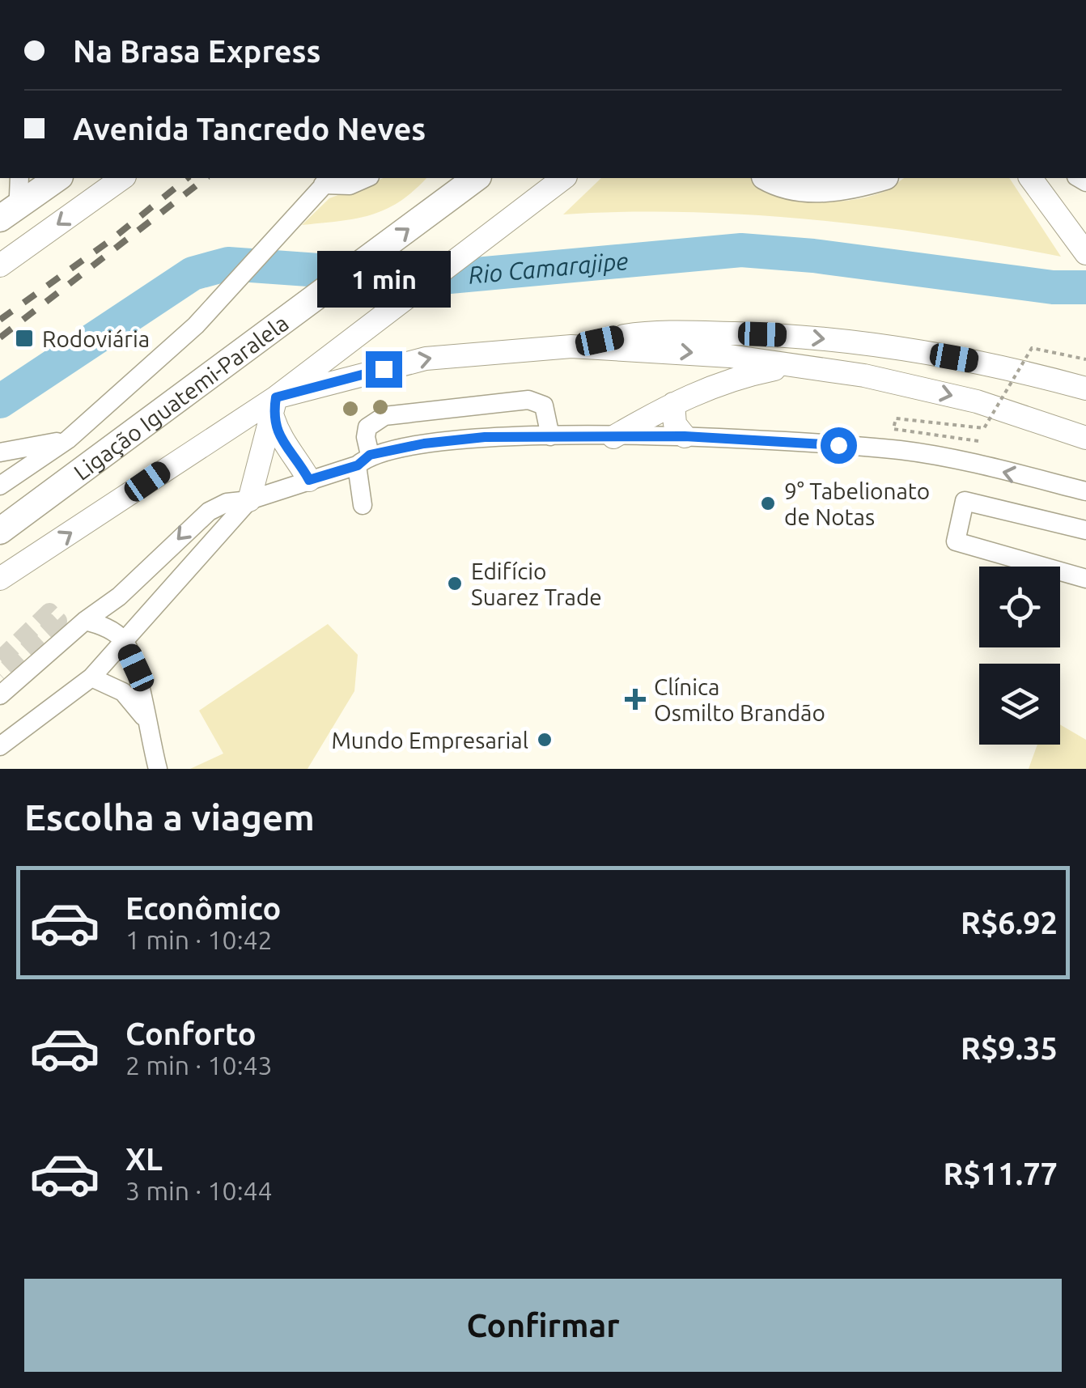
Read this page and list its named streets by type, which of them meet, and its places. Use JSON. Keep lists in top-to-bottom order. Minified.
{"streets":{"highway":["Ligação Iguatemi-Paralela"]},"one_way":["Ligação Iguatemi-Paralela"],"water":["Rio Camarajipe"],"places":{"transit":["Rodoviária"],"other":["9° Tabelionato de Notas","Edifício Suarez Trade","Mundo Empresarial"],"health":["Clínica Osmilto Brandão"]},"page":{"banner":["Na Brasa Express","Avenida Tancredo Neves"],"bubble":"1 min","heading":"Escolha a viagem","list":[{"name":"Econômico","note":"1 min · 10:42","value":"R$6.92"},{"name":"Conforto","note":"2 min · 10:43","value":"R$9.35"},{"name":"XL","note":"3 min · 10:44","value":"R$11.77"}],"buttons":"Confirmar"}}
